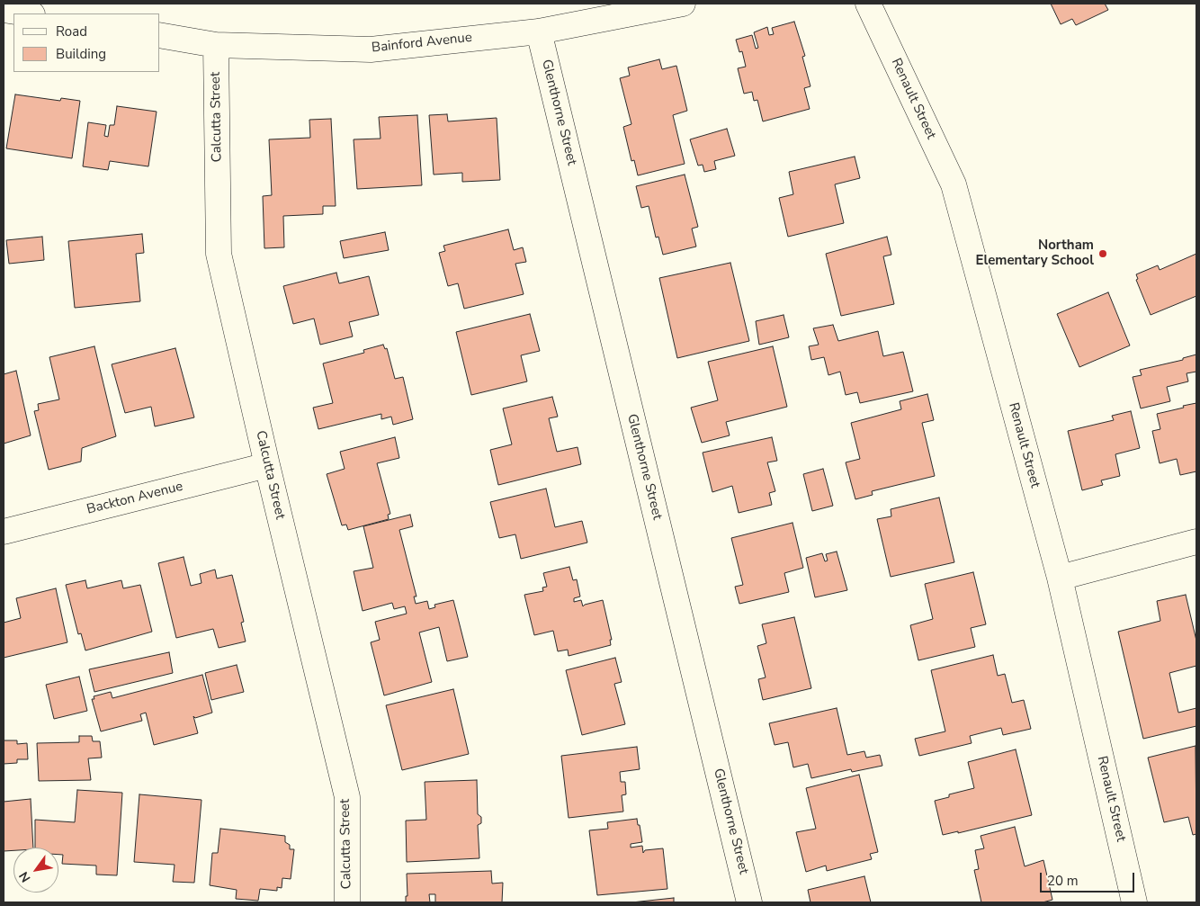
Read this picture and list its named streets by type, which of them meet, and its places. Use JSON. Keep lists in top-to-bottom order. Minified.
{"streets":{"street":["Bainford Avenue","Renault Street","Glenthorne Street","Calcutta Street","Backton Avenue"]},"crossings":[["Bainford Avenue","Glenthorne Street"],["Bainford Avenue","Calcutta Street"],["Calcutta Street","Backton Avenue"]],"places":["Northam Elementary School"],"legend":["Road","Building"],"scale_bar":"20 m","north":"bottom left"}
